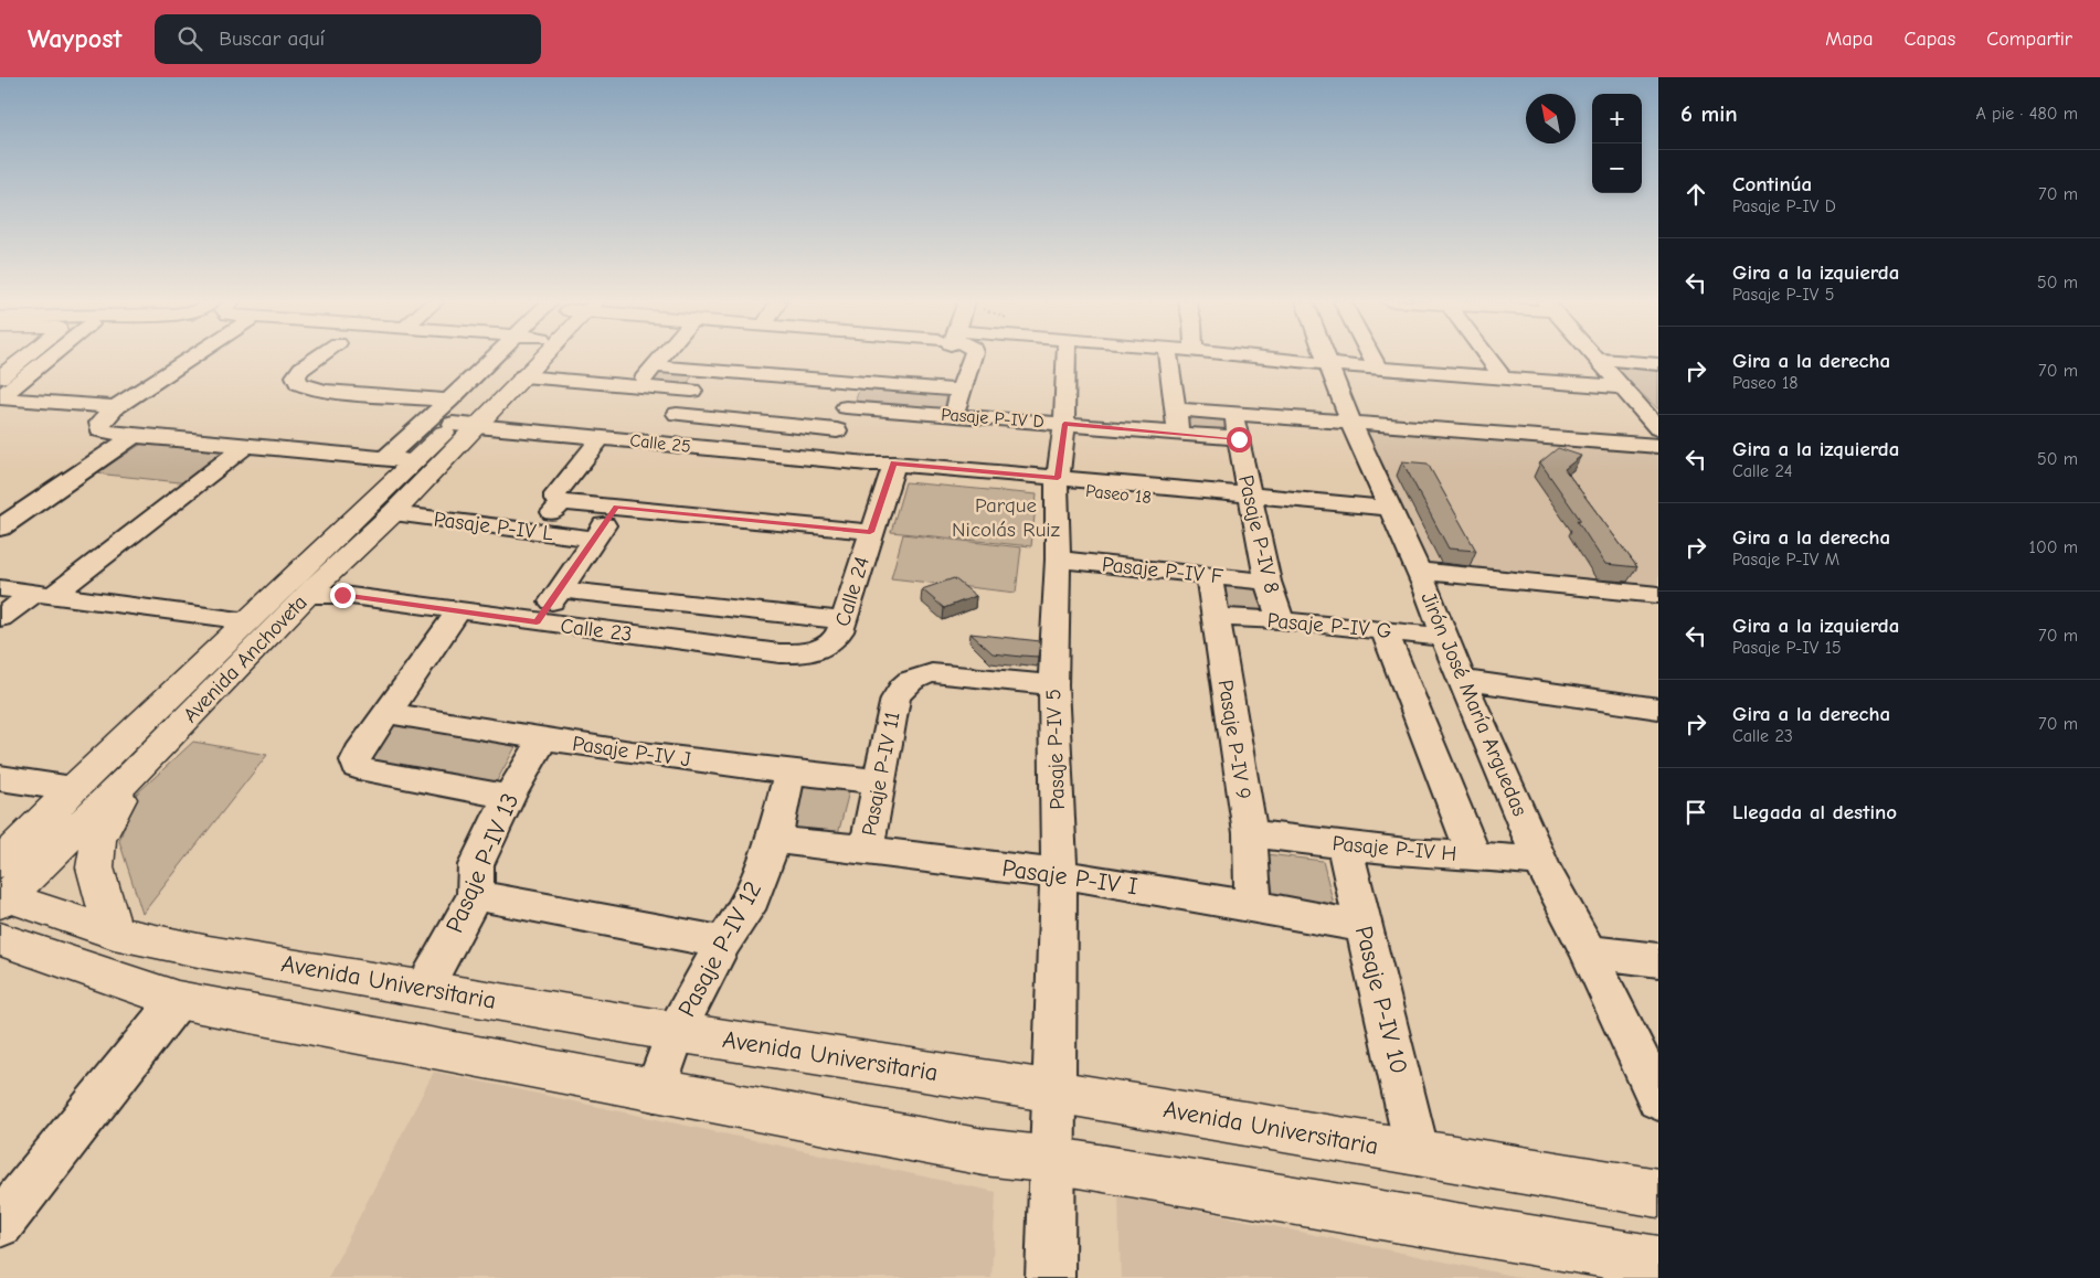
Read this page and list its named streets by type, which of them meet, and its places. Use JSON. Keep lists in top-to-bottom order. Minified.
{"streets":{"main road":["Avenida Anchoveta","Avenida Universitaria"],"street":["Pasaje P-IV D","Calle 25","Paseo 18","Pasaje P-IV L","Pasaje P-IV 8","Pasaje P-IV F","Calle 24","Pasaje P-IV G","Calle 23","Jirón José María Arguedas","Pasaje P-IV 9","Pasaje P-IV 5","Pasaje P-IV J","Pasaje P-IV 11","Pasaje P-IV H","Pasaje P-IV 13","Pasaje P-IV I","Pasaje P-IV 12","Pasaje P-IV 10"]},"crossings":[["Pasaje P-IV D","Pasaje P-IV 8"],["Pasaje P-IV D","Pasaje P-IV 5"],["Calle 25","Paseo 18"],["Calle 25","Calle 24"],["Calle 25","Avenida Anchoveta"],["Paseo 18","Pasaje P-IV 8"],["Paseo 18","Calle 24"],["Paseo 18","Jirón José María Arguedas"],["Paseo 18","Pasaje P-IV 5"],["Pasaje P-IV L","Avenida Anchoveta"],["Pasaje P-IV 8","Pasaje P-IV F"],["Pasaje P-IV 8","Pasaje P-IV G"],["Pasaje P-IV F","Pasaje P-IV 9"],["Pasaje P-IV F","Pasaje P-IV 5"],["Calle 24","Calle 23"],["Pasaje P-IV G","Jirón José María Arguedas"],["Pasaje P-IV G","Pasaje P-IV 9"],["Calle 23","Avenida Anchoveta"],["Avenida Anchoveta","Avenida Universitaria"],["Jirón José María Arguedas","Pasaje P-IV H"],["Pasaje P-IV 9","Pasaje P-IV H"],["Pasaje P-IV 9","Pasaje P-IV I"],["Pasaje P-IV 5","Pasaje P-IV 11"],["Pasaje P-IV 5","Pasaje P-IV I"],["Pasaje P-IV 5","Avenida Universitaria"],["Pasaje P-IV J","Pasaje P-IV 11"],["Pasaje P-IV J","Pasaje P-IV 13"],["Pasaje P-IV J","Pasaje P-IV 12"],["Pasaje P-IV 11","Pasaje P-IV I"],["Pasaje P-IV H","Pasaje P-IV 10"],["Pasaje P-IV 13","Avenida Universitaria"],["Pasaje P-IV I","Pasaje P-IV 12"],["Pasaje P-IV I","Pasaje P-IV 10"],["Pasaje P-IV 12","Avenida Universitaria"],["Avenida Universitaria","Pasaje P-IV 10"]],"parks":["Parque Nicolás Ruiz"],"north":"top left","page":{"header":"Waypost","search":"Buscar aquí","nav":["Mapa","Capas","Compartir"],"heading":["6 min","A pie · 480 m"],"map_buttons":["+","−"],"list":[["Continúa","Pasaje P-IV D","70 m"],["Gira a la izquierda","Pasaje P-IV 5","50 m"],["Gira a la derecha","Paseo 18","70 m"],["Gira a la izquierda","Calle 24","50 m"],["Gira a la derecha","Pasaje P-IV M","100 m"],["Gira a la izquierda","Pasaje P-IV 15","70 m"],["Gira a la derecha","Calle 23","70 m"],"Llegada al destino"]}}
